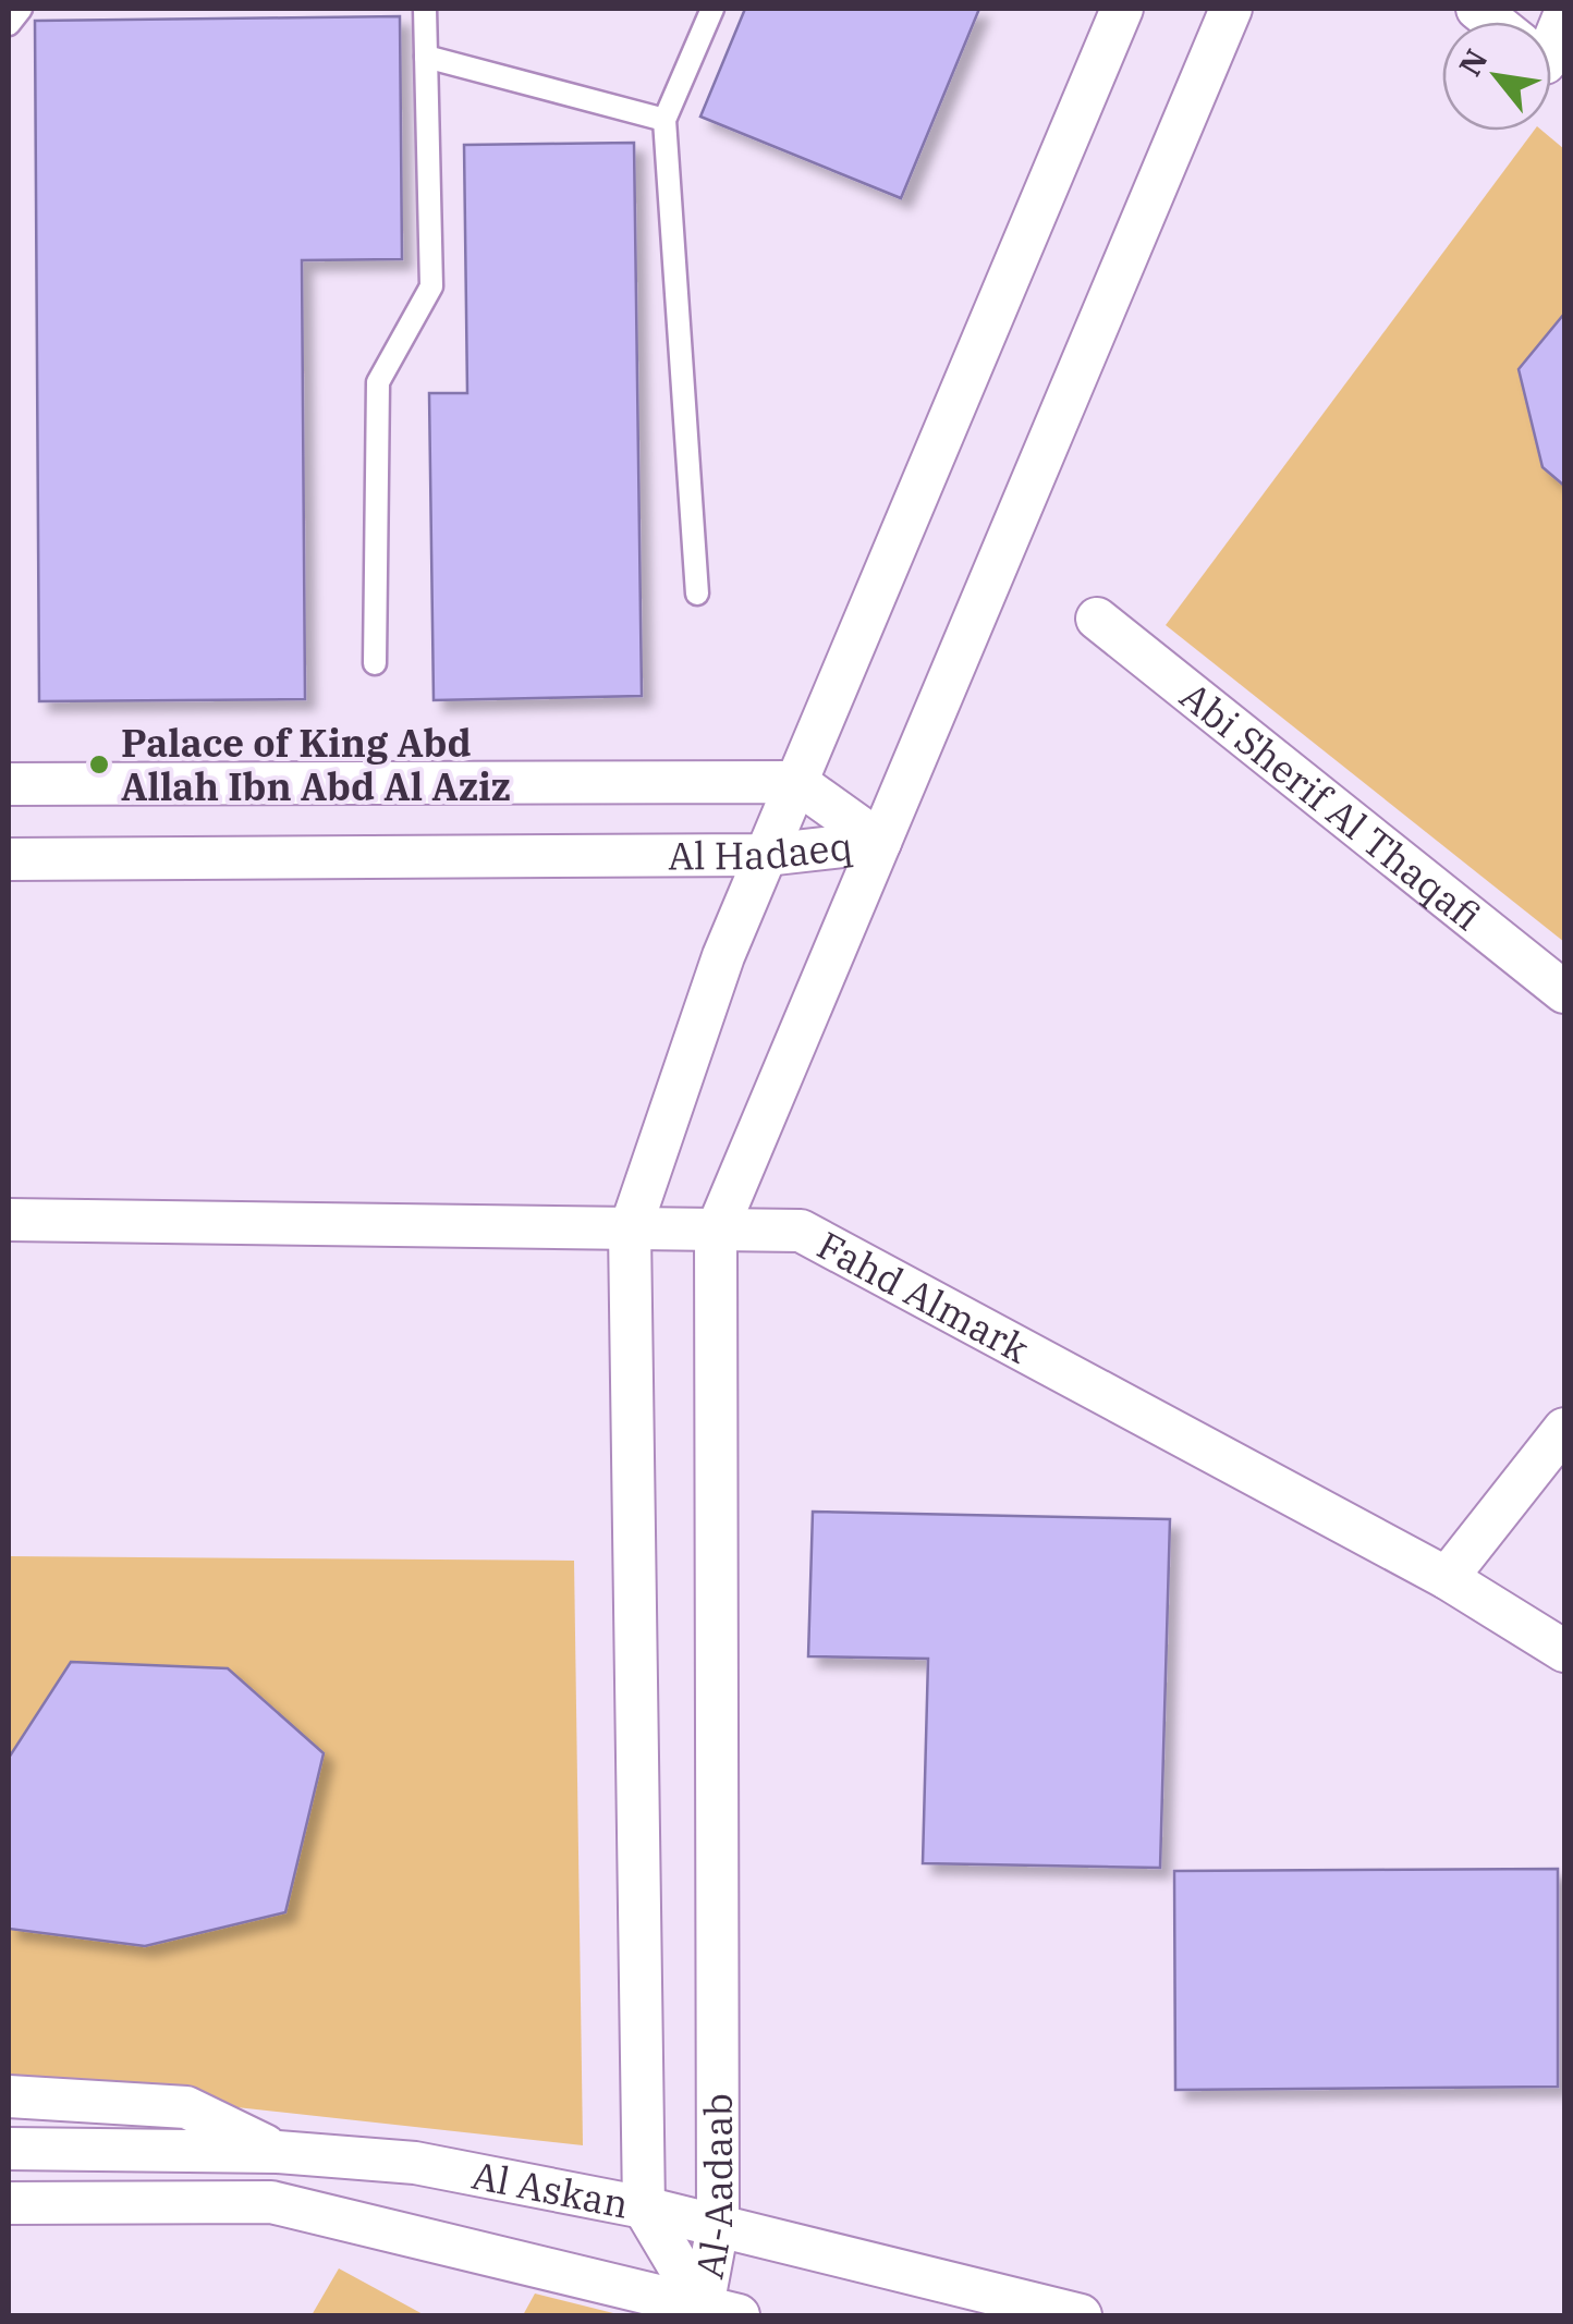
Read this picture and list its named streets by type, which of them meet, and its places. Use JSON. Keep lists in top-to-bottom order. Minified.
{"streets":{"street":["Abi Sherif Al Thaqafi","Al Hadaeq","Fahd Almark","Al-Aadaab","Al Askan"]},"crossings":[["Al Hadaeq","Al-Aadaab"],["Fahd Almark","Al-Aadaab"],["Al-Aadaab","Al Askan"]],"places":["Palace of King Abd Allah Ibn Abd Al Aziz"],"north":"top left"}
